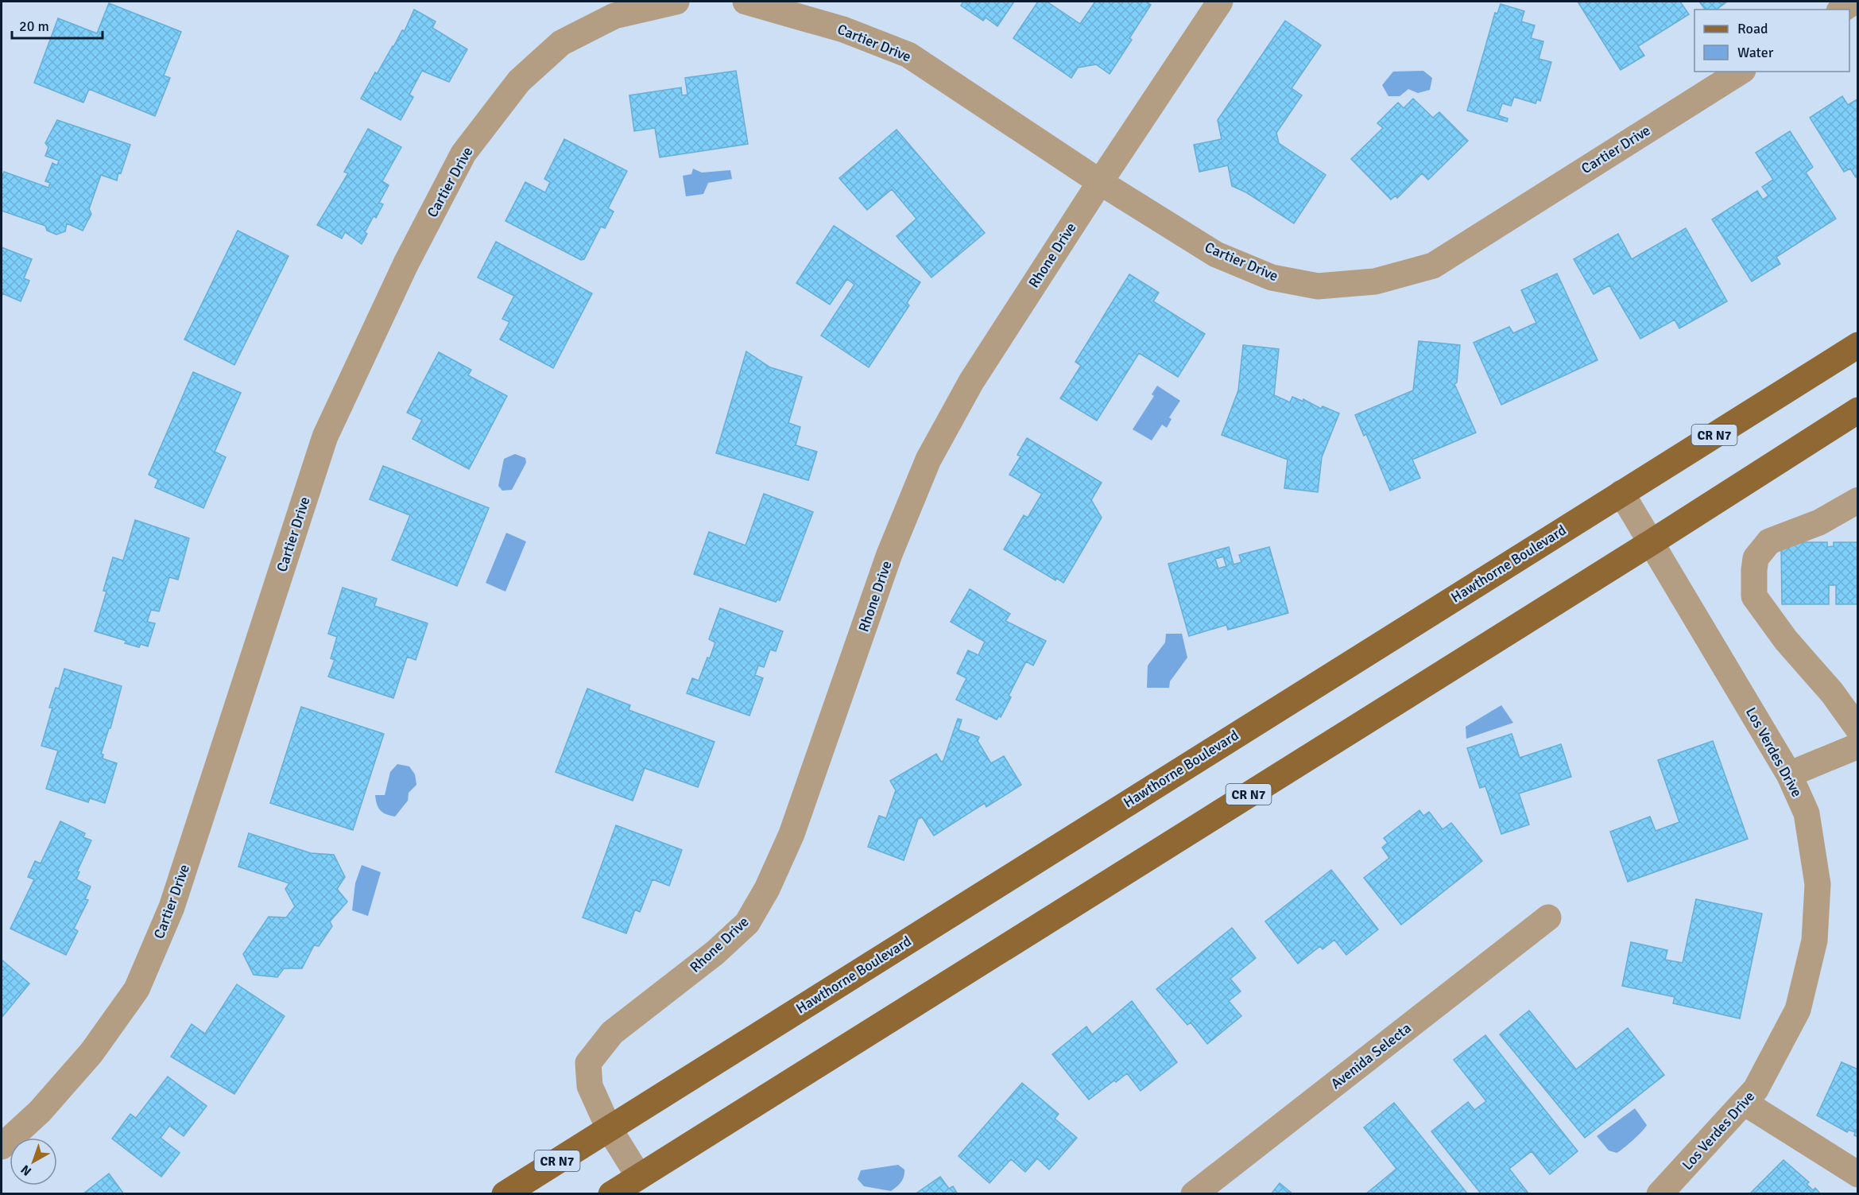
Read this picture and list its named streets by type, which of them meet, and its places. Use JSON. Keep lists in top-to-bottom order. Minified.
{"streets":{"main road":["CR N7","Hawthorne Boulevard"],"street":["Cartier Drive","Rhone Drive","Los Verdes Drive","Avenida Selecta"]},"crossings":[["Cartier Drive","Rhone Drive"],["Rhone Drive","CR N7"],["Rhone Drive","Hawthorne Boulevard"],["CR N7","Los Verdes Drive"],["Hawthorne Boulevard","Los Verdes Drive"]],"legend":["Road","Water"],"scale_bar":"20 m","north":"bottom left"}
